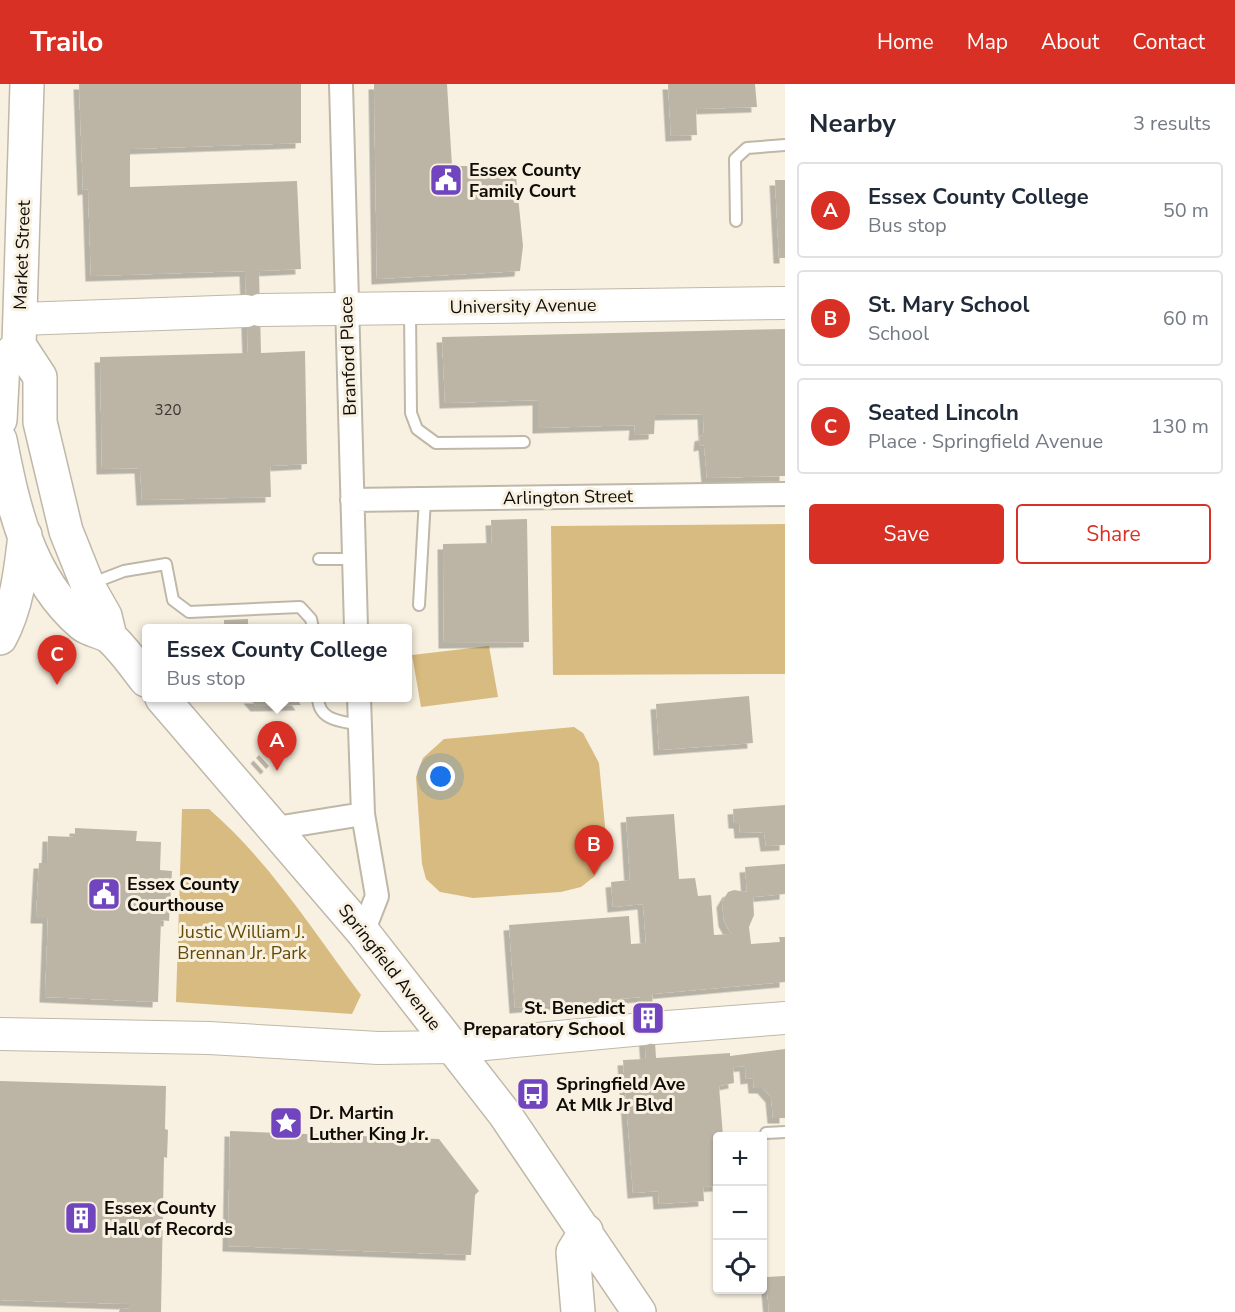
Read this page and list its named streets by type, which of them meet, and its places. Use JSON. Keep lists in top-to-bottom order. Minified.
{"streets":{"main road":["Market Street","Springfield Avenue"],"street":["University Avenue","Branford Place","Arlington Street"]},"crossings":[["Market Street","University Avenue"],["University Avenue","Branford Place"],["Branford Place","Arlington Street"]],"parks":["Justic William J. Brennan Jr. Park"],"places":{"public building":["Essex County Family Court","Essex County Courthouse"],"building":["St. Benedict Preparatory School","Essex County Hall of Records"],"bus stop":["Springfield Ave At Mlk Jr Blvd"],"place":["Dr. Martin Luther King Jr."]},"house_numbers":["320"],"page":{"header":"Trailo","nav":["Home","Map","About","Contact"],"heading":["Nearby","3 results"],"list":[{"mark":"A","name":"Essex County College","note":"Bus stop","value":"50 m"},{"mark":"B","name":"St. Mary School","note":"School","value":"60 m"},{"mark":"C","name":"Seated Lincoln","note":"Place · Springfield Avenue","value":"130 m"}],"buttons":["Save","Share"],"popup":["Essex County College","Bus stop"],"pins":["C","A","B"],"map_buttons":["+","−"]}}
